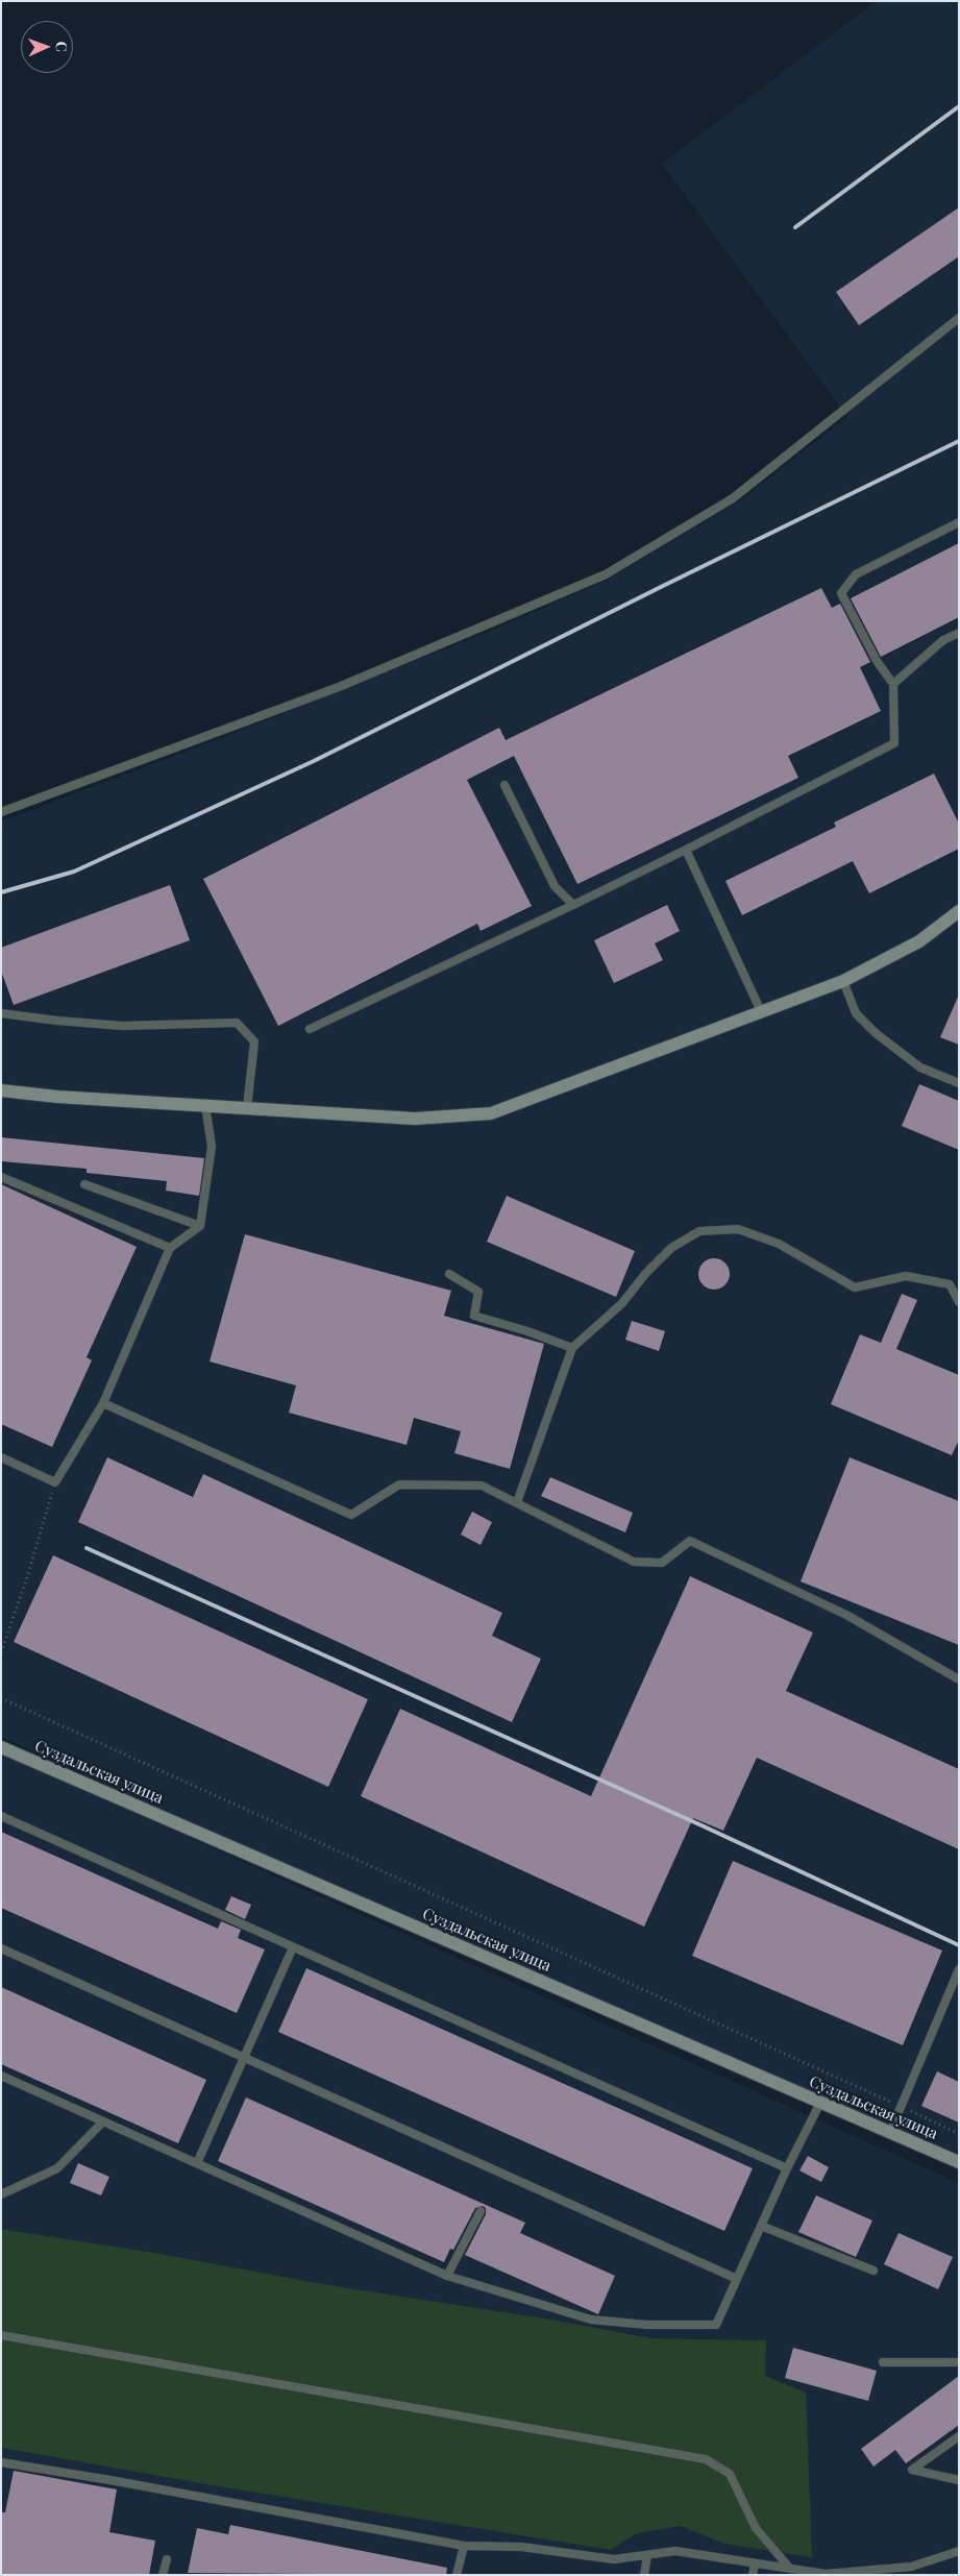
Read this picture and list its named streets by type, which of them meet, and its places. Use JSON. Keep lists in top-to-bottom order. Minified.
{"streets":{"main road":["Суздальская улица"]},"north":"right"}
